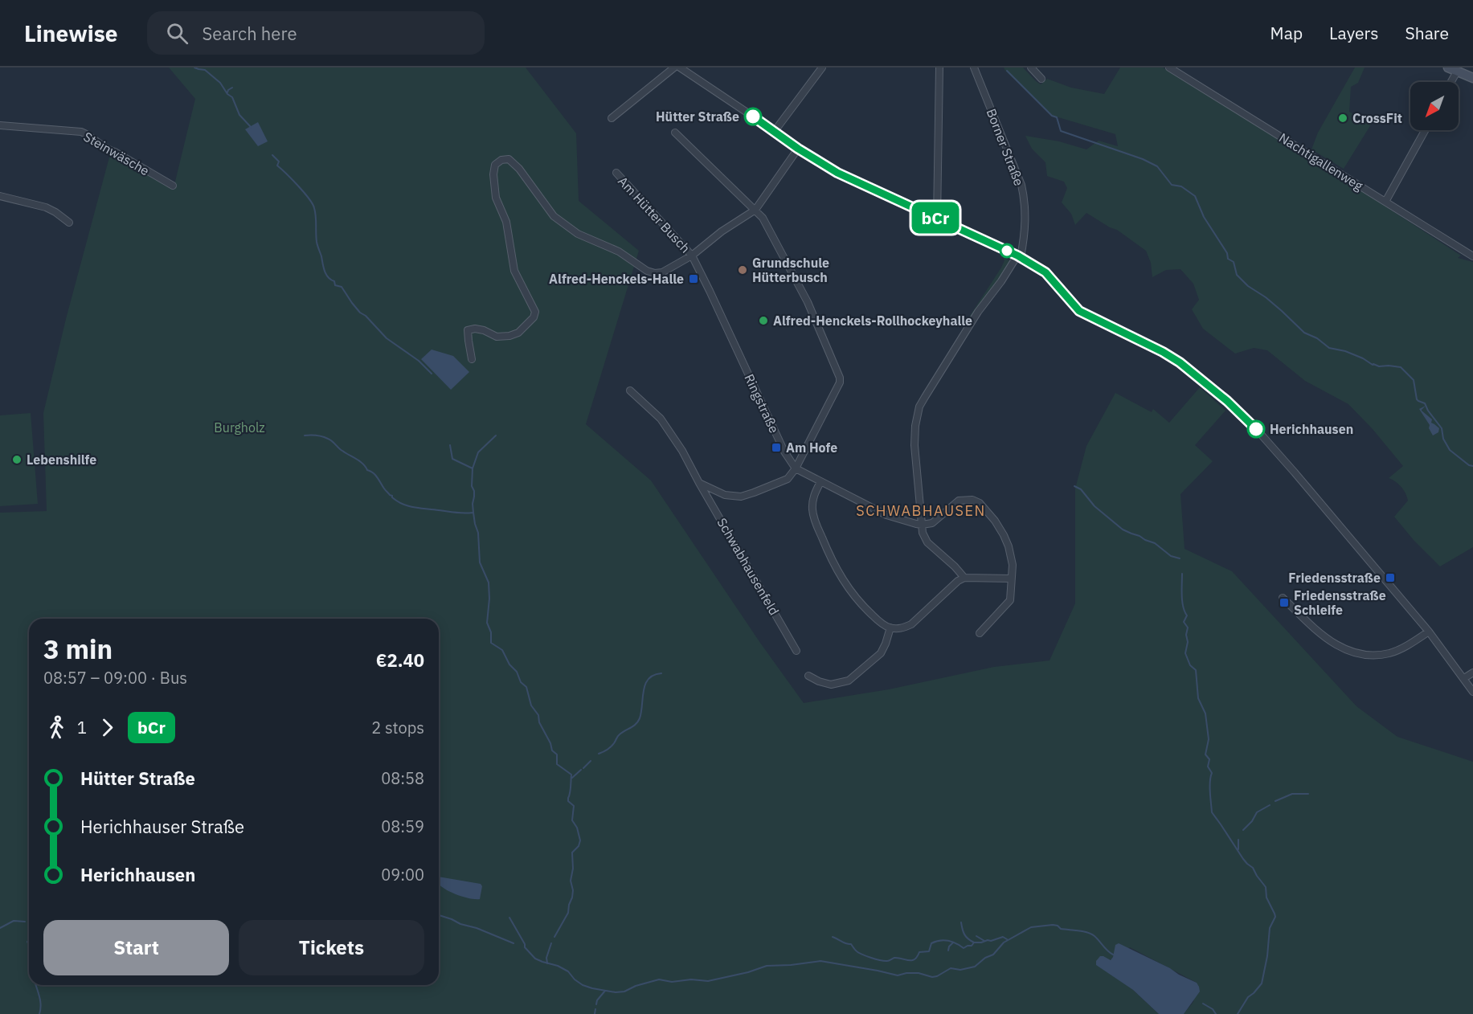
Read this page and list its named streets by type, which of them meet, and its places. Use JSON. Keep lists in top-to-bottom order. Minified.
{"streets":{"street":["Borner Straße","Steinwäsche","Nachtigallenweg","Am Hütter Busch","Ringstraße","Schwabhausenfeld"]},"crossings":[["Am Hütter Busch","Ringstraße"],["Ringstraße","Schwabhausenfeld"]],"districts":["SCHWABHAUSEN"],"parks":["Burgholz"],"places":{"other":["Hütter Straße","CrossFit","Grundschule Hütterbusch","Alfred-Henckels-Rollhockeyhalle","Herichhausen","Lebenshilfe"],"transit":["Alfred-Henckels-Halle","Am Hofe","Friedensstraße","Friedensstraße Schleife"]},"lines":["bus line bCr"],"north":"bottom left","page":{"header":"Linewise","search":"Search here","nav":["Map","Layers","Share"],"on_map":"bCr","heading":["3 min","08:57 – 09:00 · Bus","€2.40"],"legs":["1","bCr","2 stops"],"list":[{"name":"Hütter Straße","value":"08:58"},{"name":"Herichhauser Straße","value":"08:59"},{"name":"Herichhausen","value":"09:00"}],"buttons":["Start","Tickets"]}}
